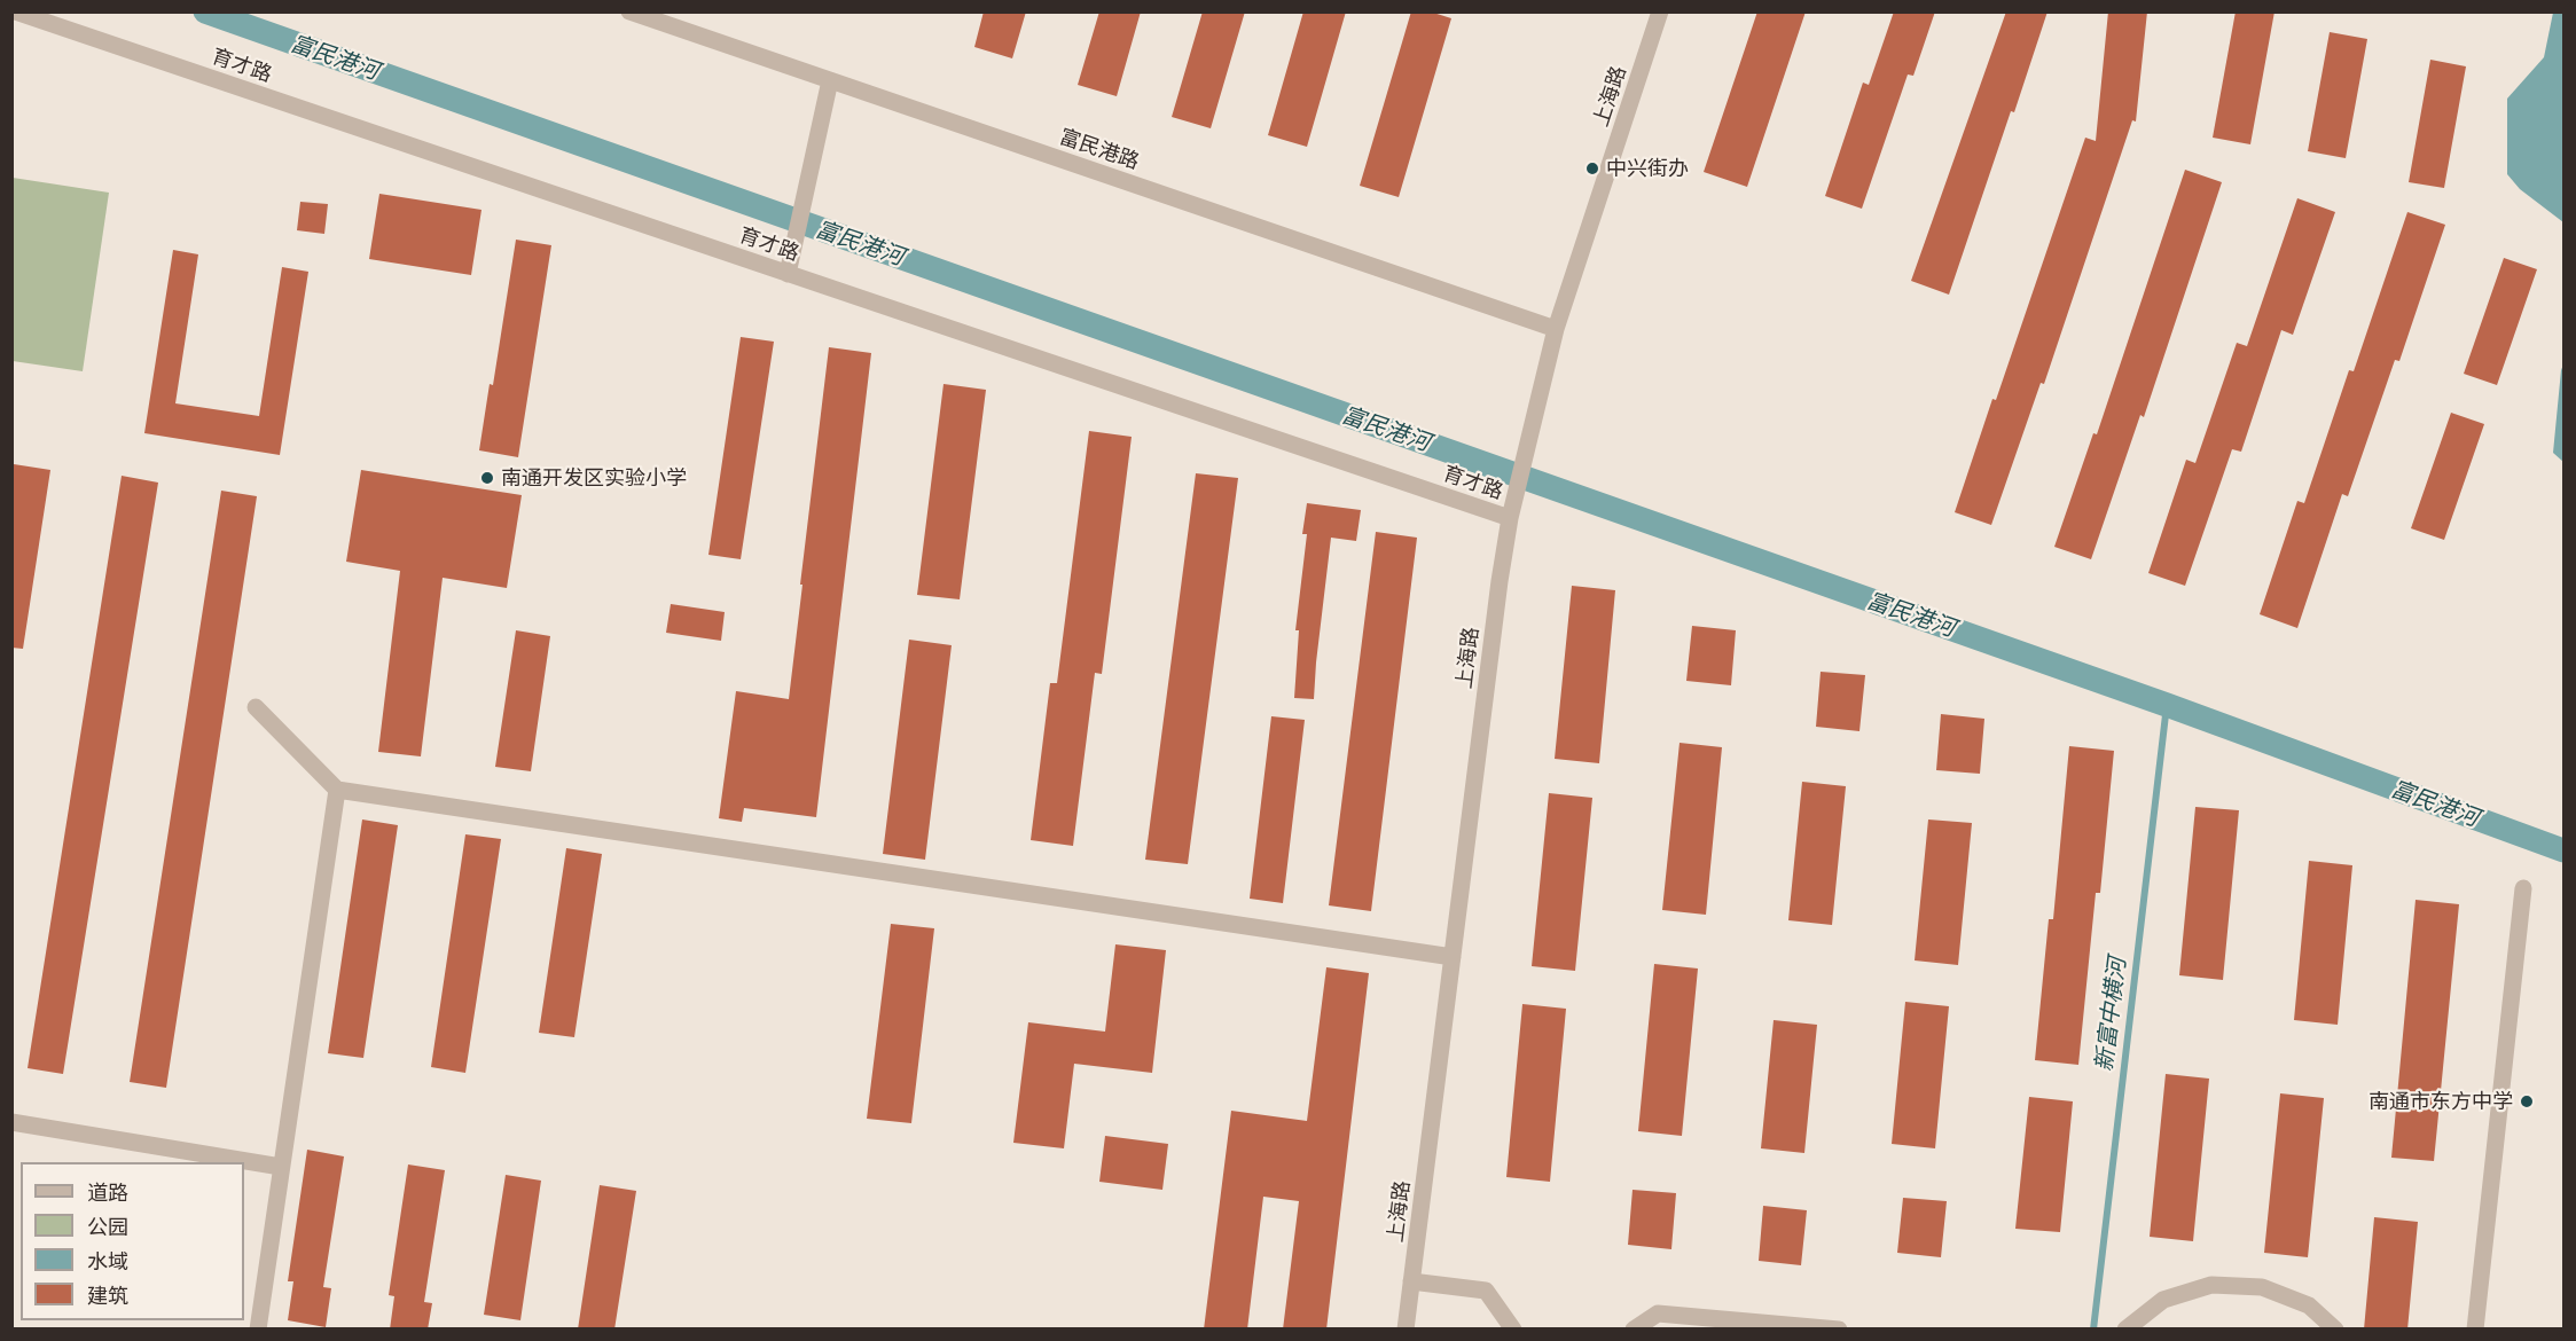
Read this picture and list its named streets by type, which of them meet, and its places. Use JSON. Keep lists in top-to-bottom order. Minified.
{"streets":{"street":["育才路","上海路","富民港路"]},"crossings":[["育才路","上海路"],["上海路","富民港路"]],"water":["富民港河","新富中横河"],"places":["中兴街办","南通开发区实验小学","南通市东方中学"],"legend":["道路","公园","水域","建筑"]}
